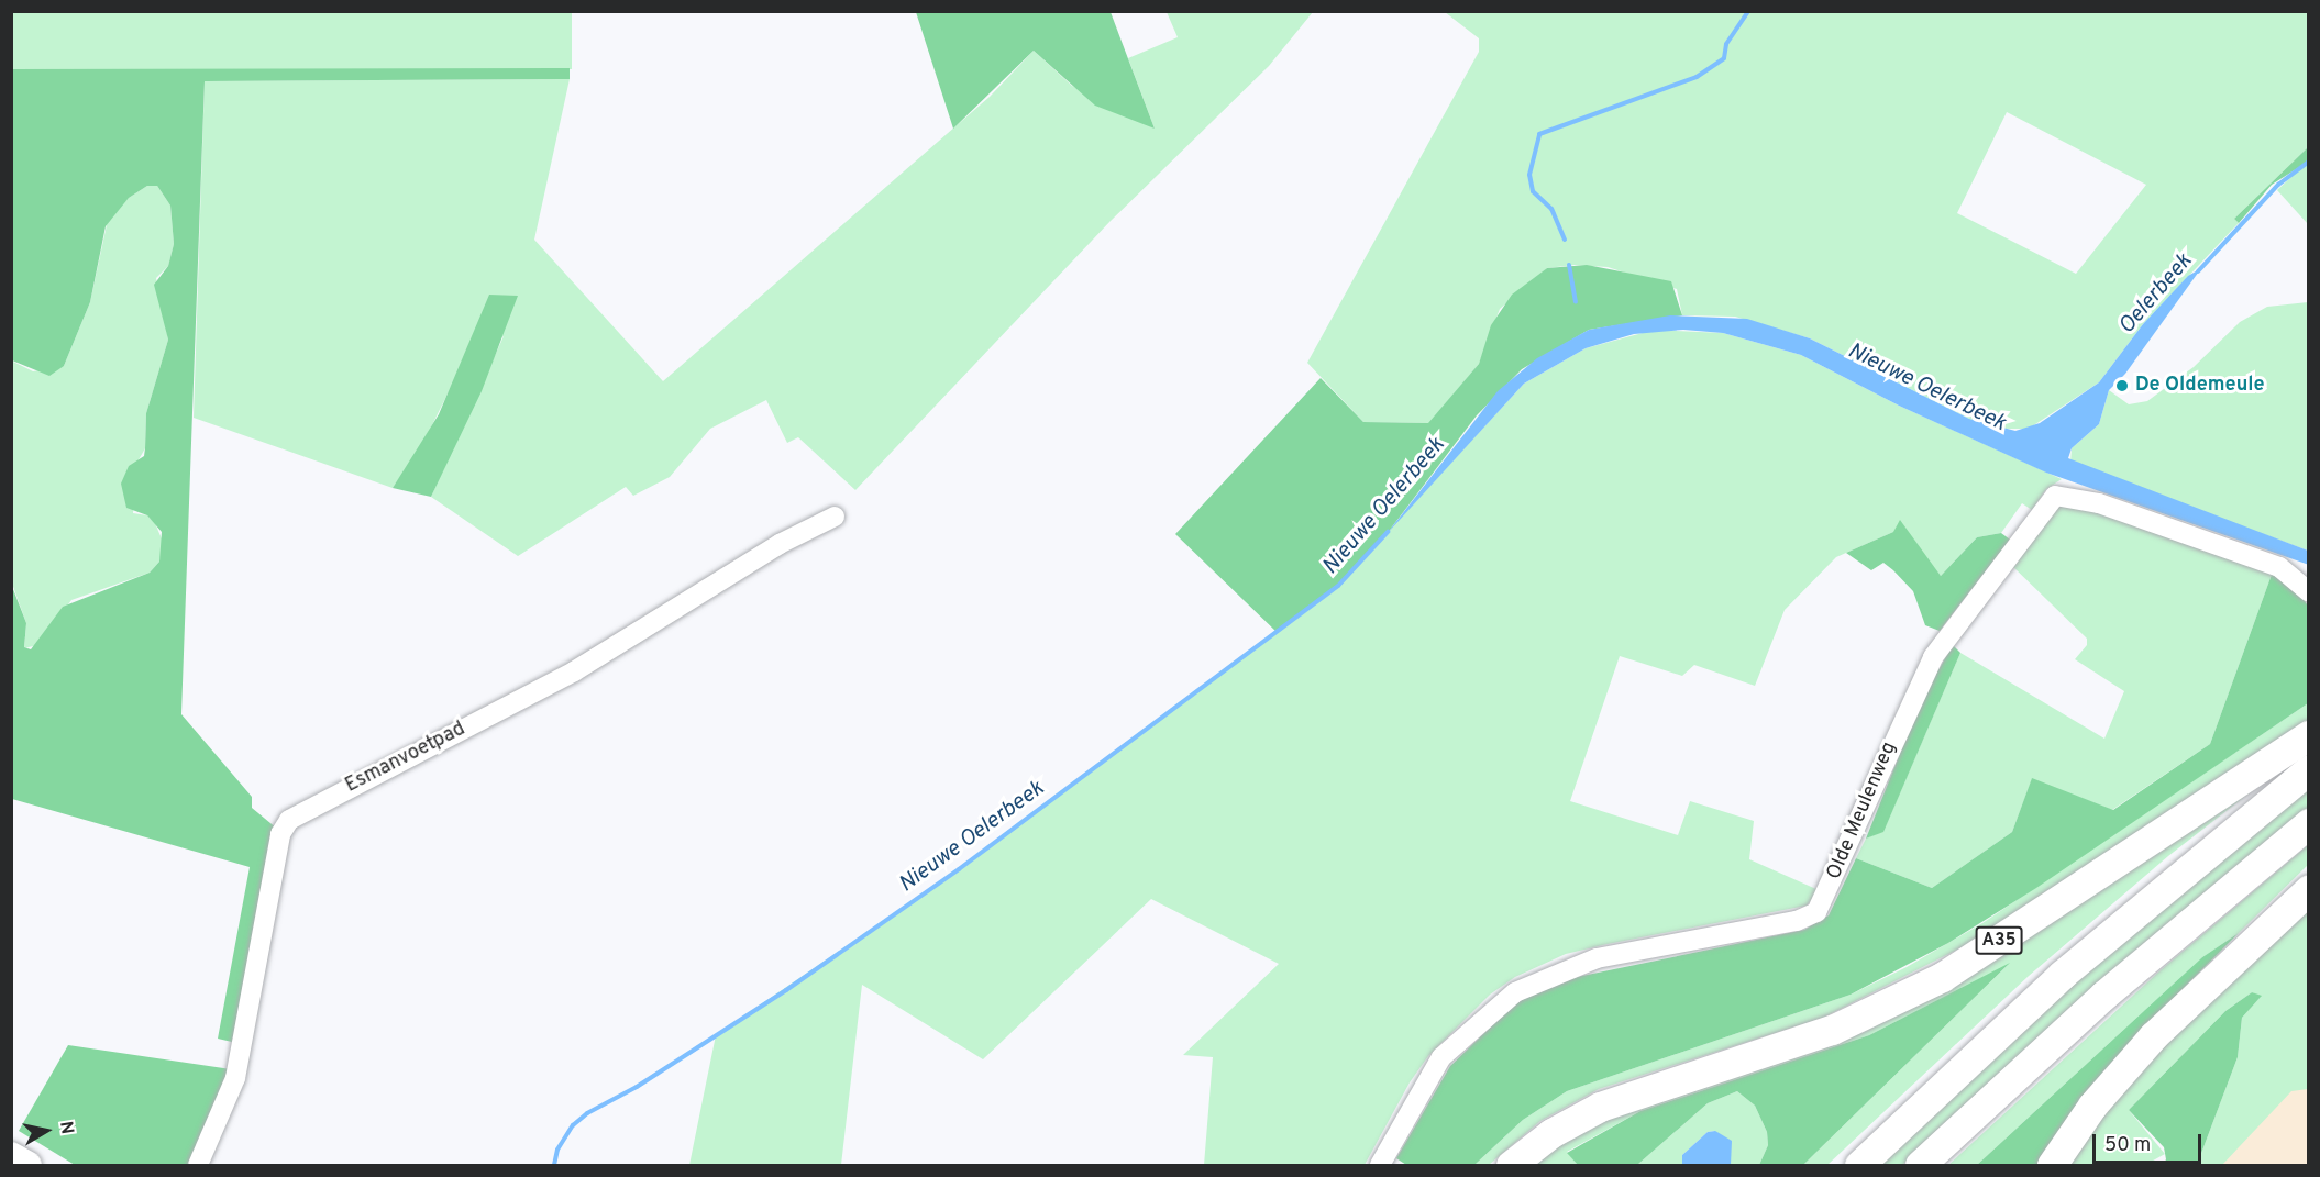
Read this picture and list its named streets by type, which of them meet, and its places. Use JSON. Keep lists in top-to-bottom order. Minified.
{"streets":{"highway":["A35"],"street":["Esmanvoetpad","Olde Meulenweg"]},"water":["Oelerbeek","Nieuwe Oelerbeek"],"places":["De Oldemeule"],"scale_bar":"50 m","north":"right"}
